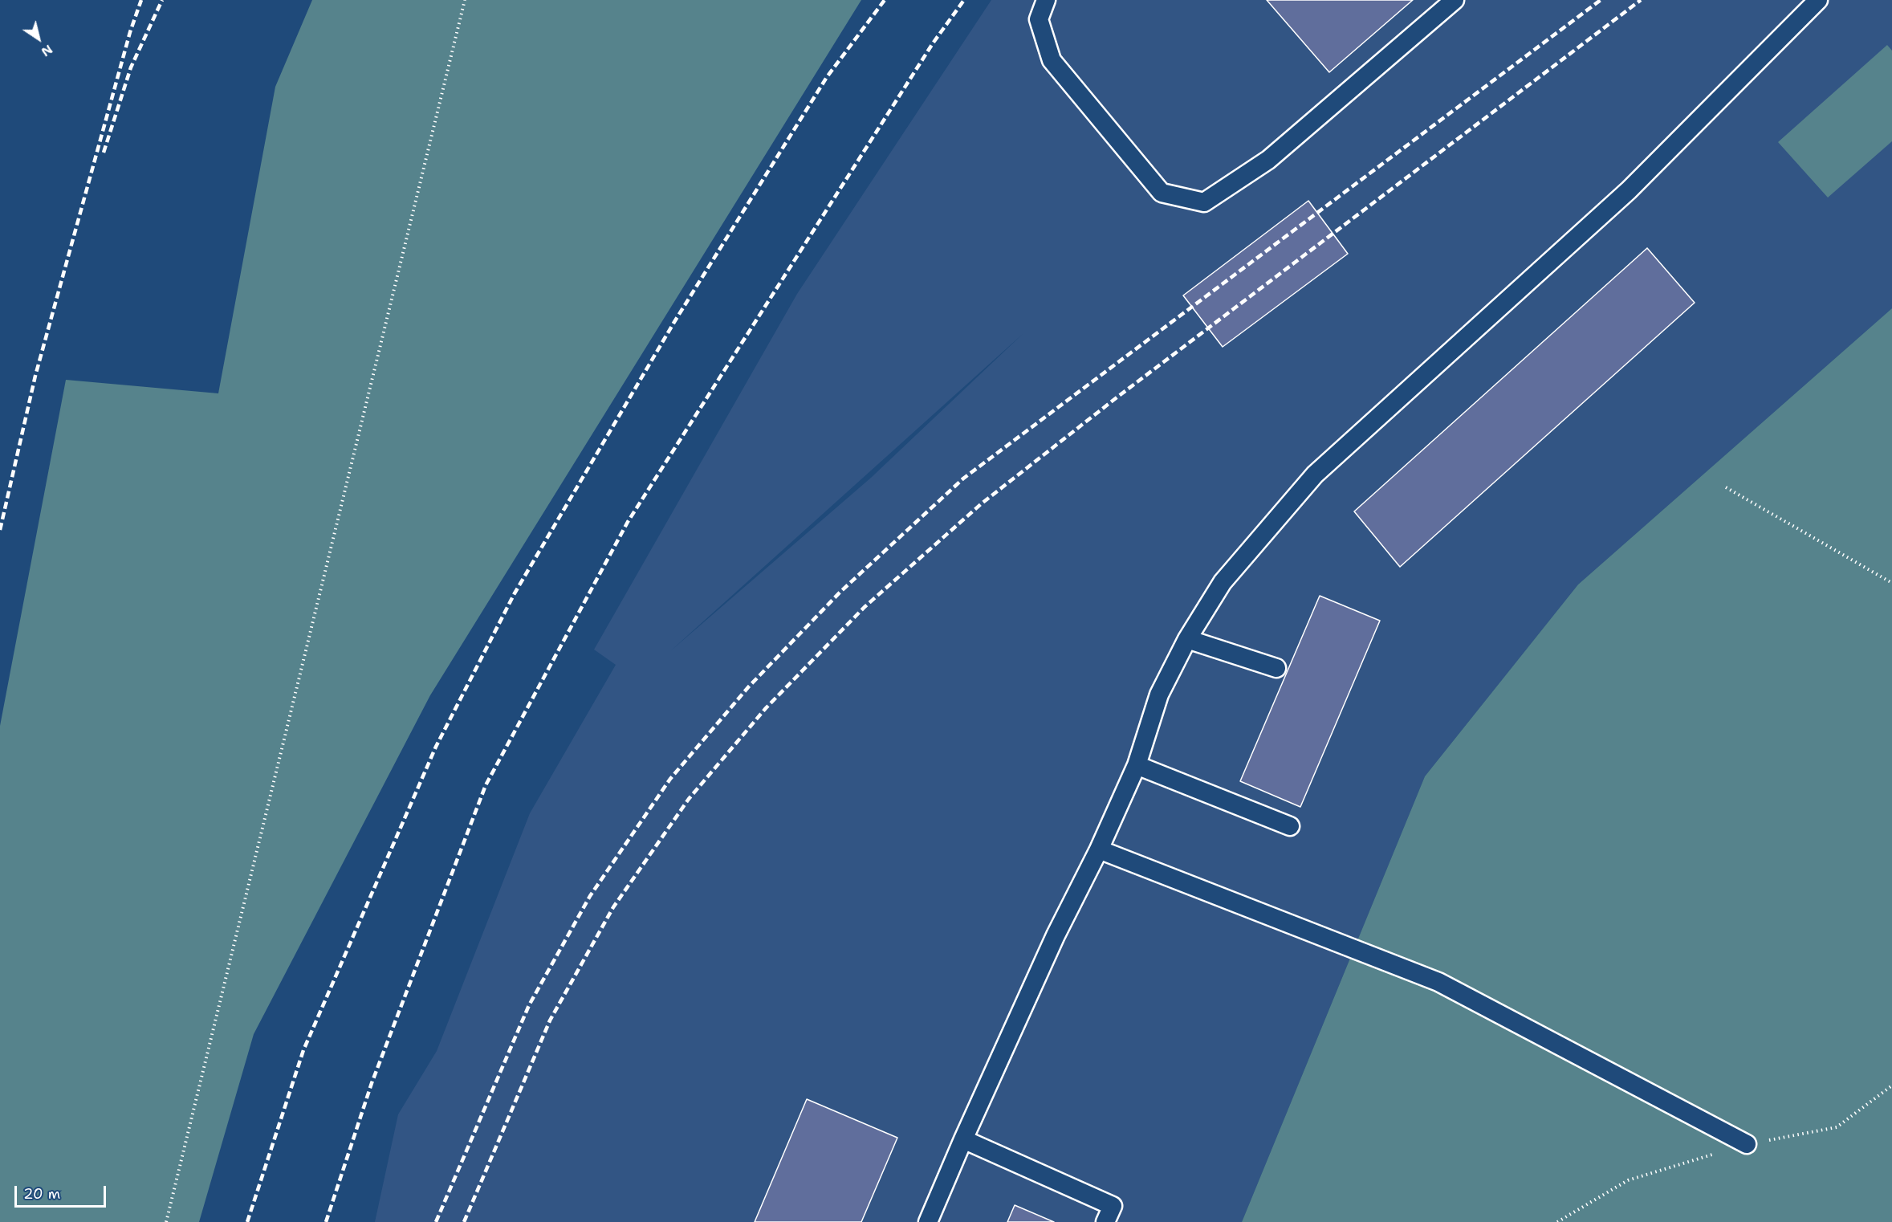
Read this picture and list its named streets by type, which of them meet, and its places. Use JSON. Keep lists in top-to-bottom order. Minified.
{"scale_bar":"20 m","north":"bottom right"}
